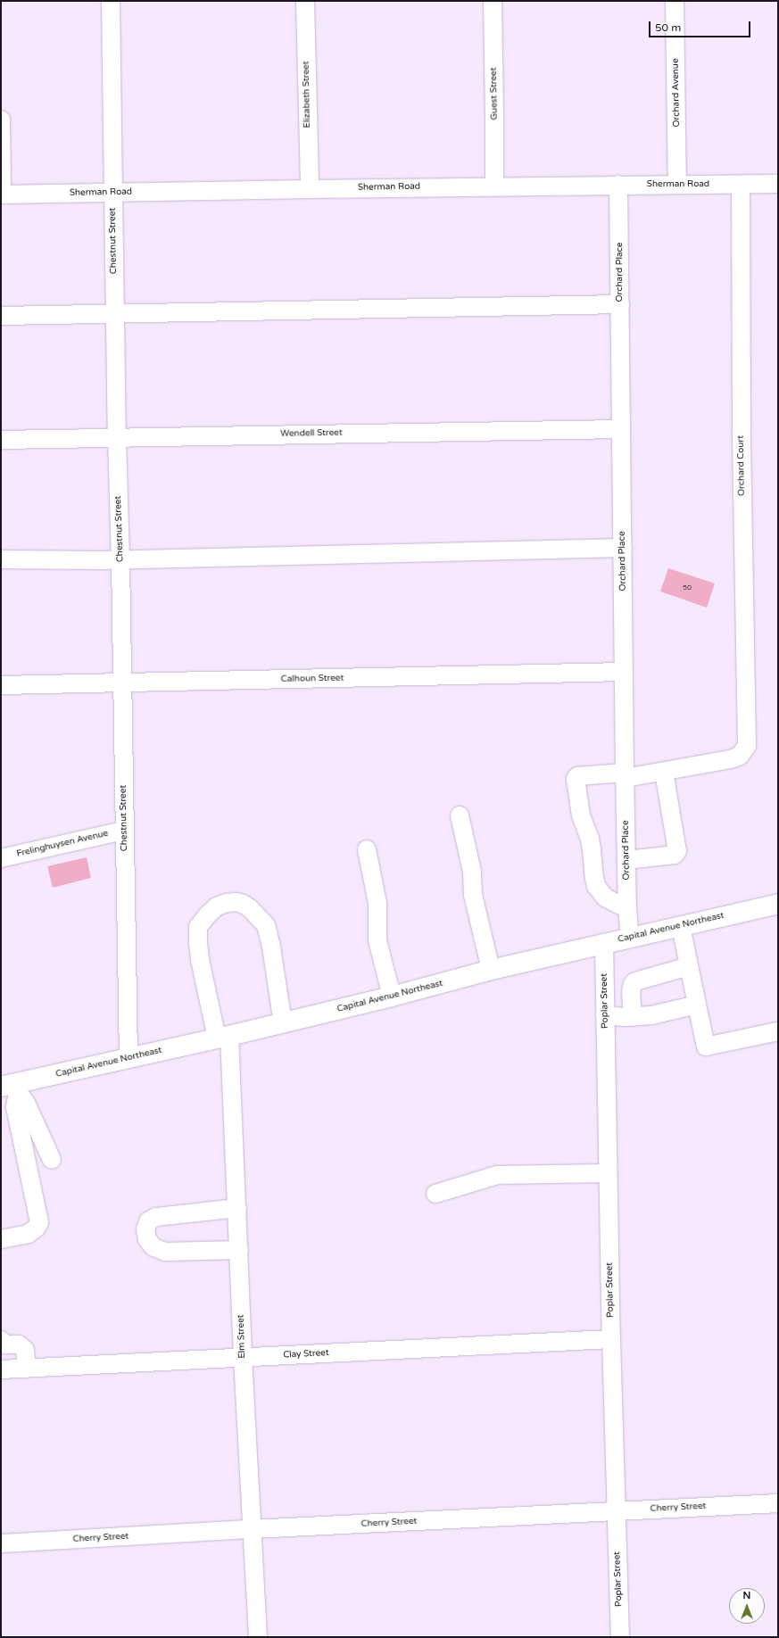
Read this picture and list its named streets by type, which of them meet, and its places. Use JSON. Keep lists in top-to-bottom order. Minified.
{"streets":{"main road":["Capital Avenue Northeast"],"street":["Orchard Avenue","Guest Street","Elizabeth Street","Sherman Road","Chestnut Street","Orchard Place","Wendell Street","Orchard Court","Calhoun Street","Frelinghuysen Avenue","Poplar Street","Elm Street","Clay Street","Cherry Street"]},"crossings":[["Orchard Avenue","Sherman Road"],["Guest Street","Sherman Road"],["Elizabeth Street","Sherman Road"],["Sherman Road","Chestnut Street"],["Sherman Road","Orchard Place"],["Sherman Road","Orchard Court"],["Chestnut Street","Wendell Street"],["Chestnut Street","Calhoun Street"],["Chestnut Street","Frelinghuysen Avenue"],["Chestnut Street","Capital Avenue Northeast"],["Orchard Place","Wendell Street"],["Orchard Place","Calhoun Street"],["Orchard Place","Capital Avenue Northeast"],["Capital Avenue Northeast","Poplar Street"],["Capital Avenue Northeast","Elm Street"],["Poplar Street","Clay Street"],["Poplar Street","Cherry Street"],["Elm Street","Clay Street"],["Elm Street","Cherry Street"]],"house_numbers":["50"],"scale_bar":"50 m","north":"top"}
